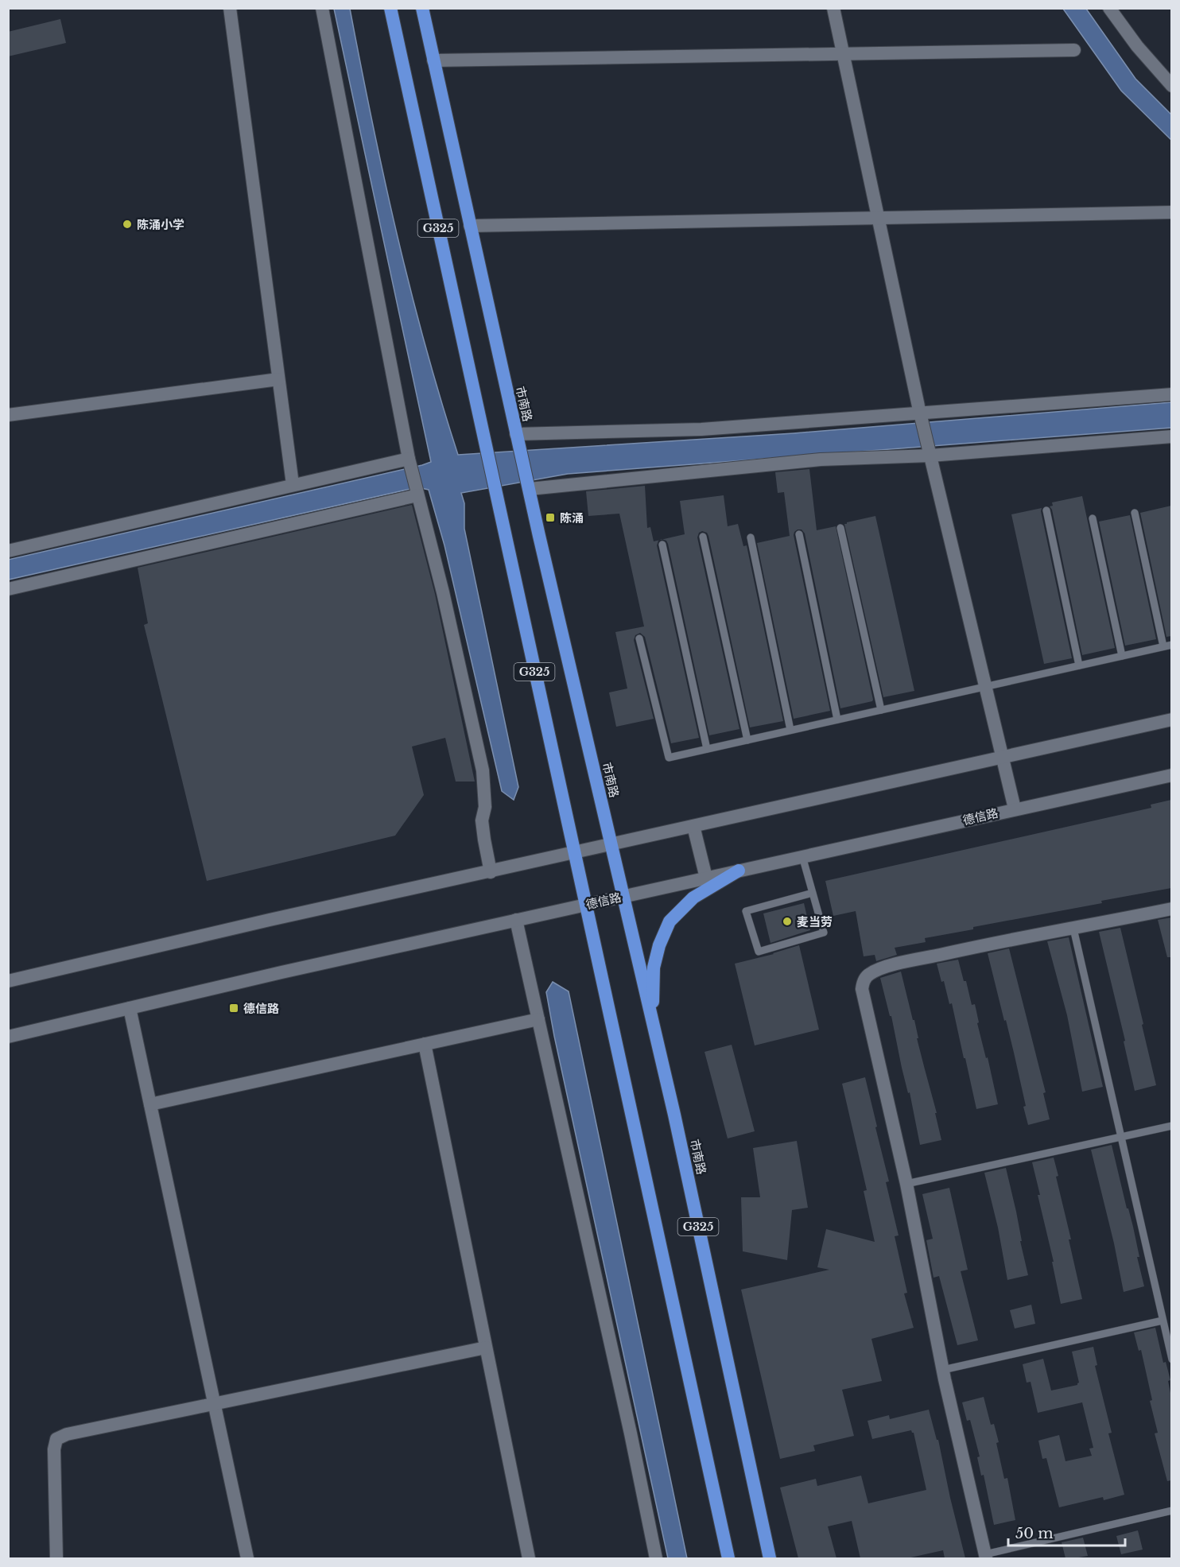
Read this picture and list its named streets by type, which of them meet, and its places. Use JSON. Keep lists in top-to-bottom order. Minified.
{"streets":{"highway":["G325","市南路"],"street":["德信路"]},"crossings":[["G325","德信路"],["市南路","德信路"]],"places":{"other":["陈涌小学","麦当劳"],"transit":["陈涌","德信路"]},"scale_bar":"50 m"}
